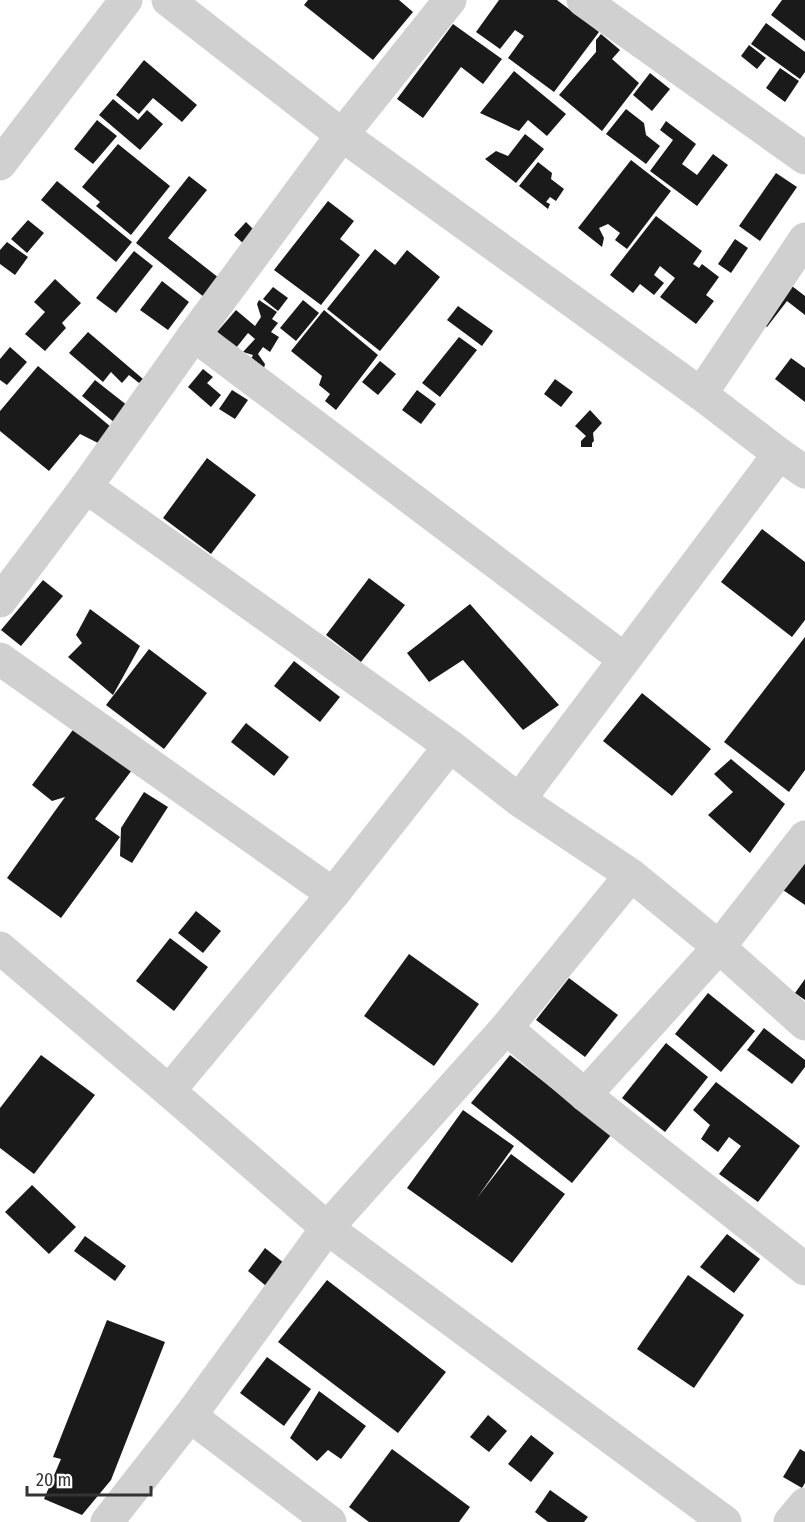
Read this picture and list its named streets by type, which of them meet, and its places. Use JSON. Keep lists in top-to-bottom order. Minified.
{"scale_bar":"20 m"}
